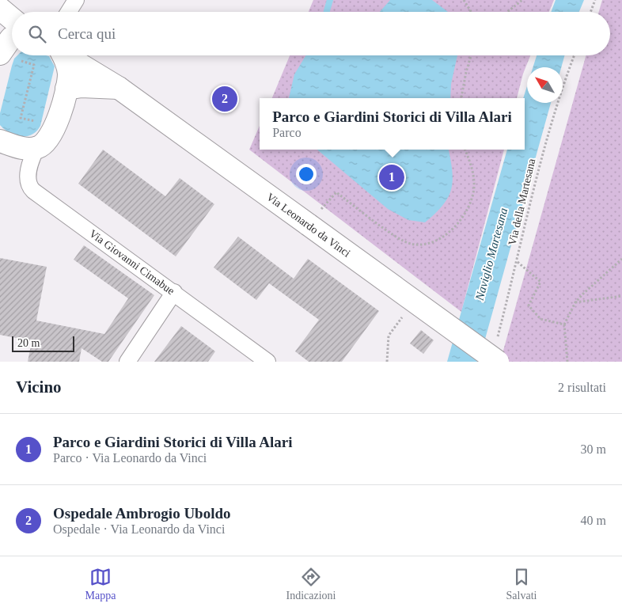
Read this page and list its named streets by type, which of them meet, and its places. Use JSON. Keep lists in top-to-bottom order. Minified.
{"streets":{"street":["Via Leonardo da Vinci","Via Giovanni Cimabue"],"path":["Via della Martesana"]},"water":["Naviglio Martesana"],"scale_bar":"20 m","north":"top left","page":{"search":"Cerca qui","pins":["2","1"],"popup":["Parco e Giardini Storici di Villa Alari","Parco"],"scale":"20 m","heading":["Vicino","2 risultati"],"list":[{"mark":"1","name":"Parco e Giardini Storici di Villa Alari","note":"Parco · Via Leonardo da Vinci","value":"30 m"},{"mark":"2","name":"Ospedale Ambrogio Uboldo","note":"Ospedale · Via Leonardo da Vinci","value":"40 m"}],"nav":["Mappa","Indicazioni","Salvati"]}}
